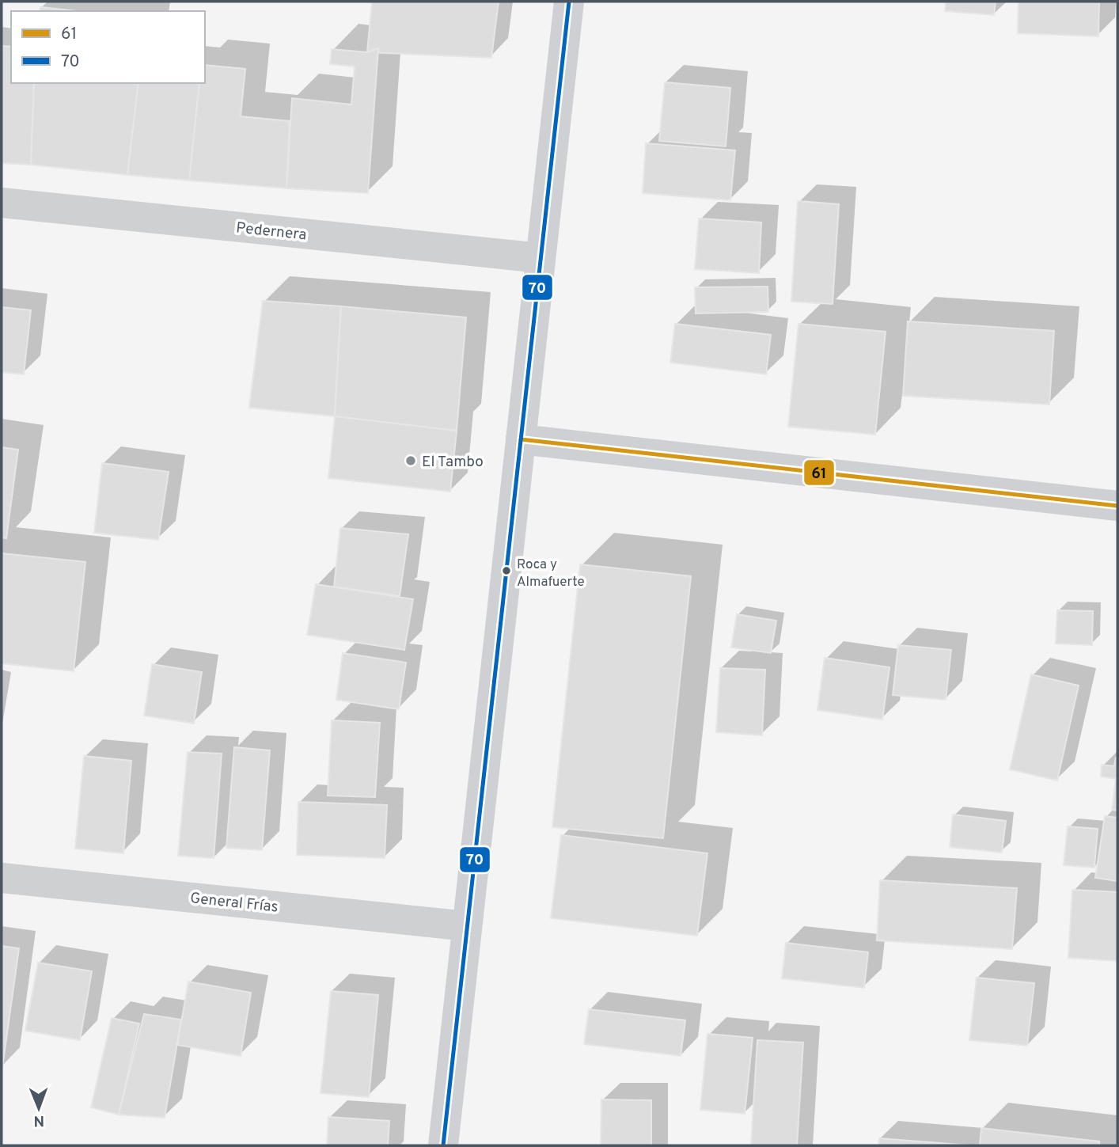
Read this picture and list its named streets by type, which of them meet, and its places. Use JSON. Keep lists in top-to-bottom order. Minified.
{"streets":{"street":["Pedernera","General Frías"]},"places":["El Tambo","Roca y Almafuerte"],"lines":["transit line 70","transit line 61"],"legend":["61","70"],"north":"bottom"}
